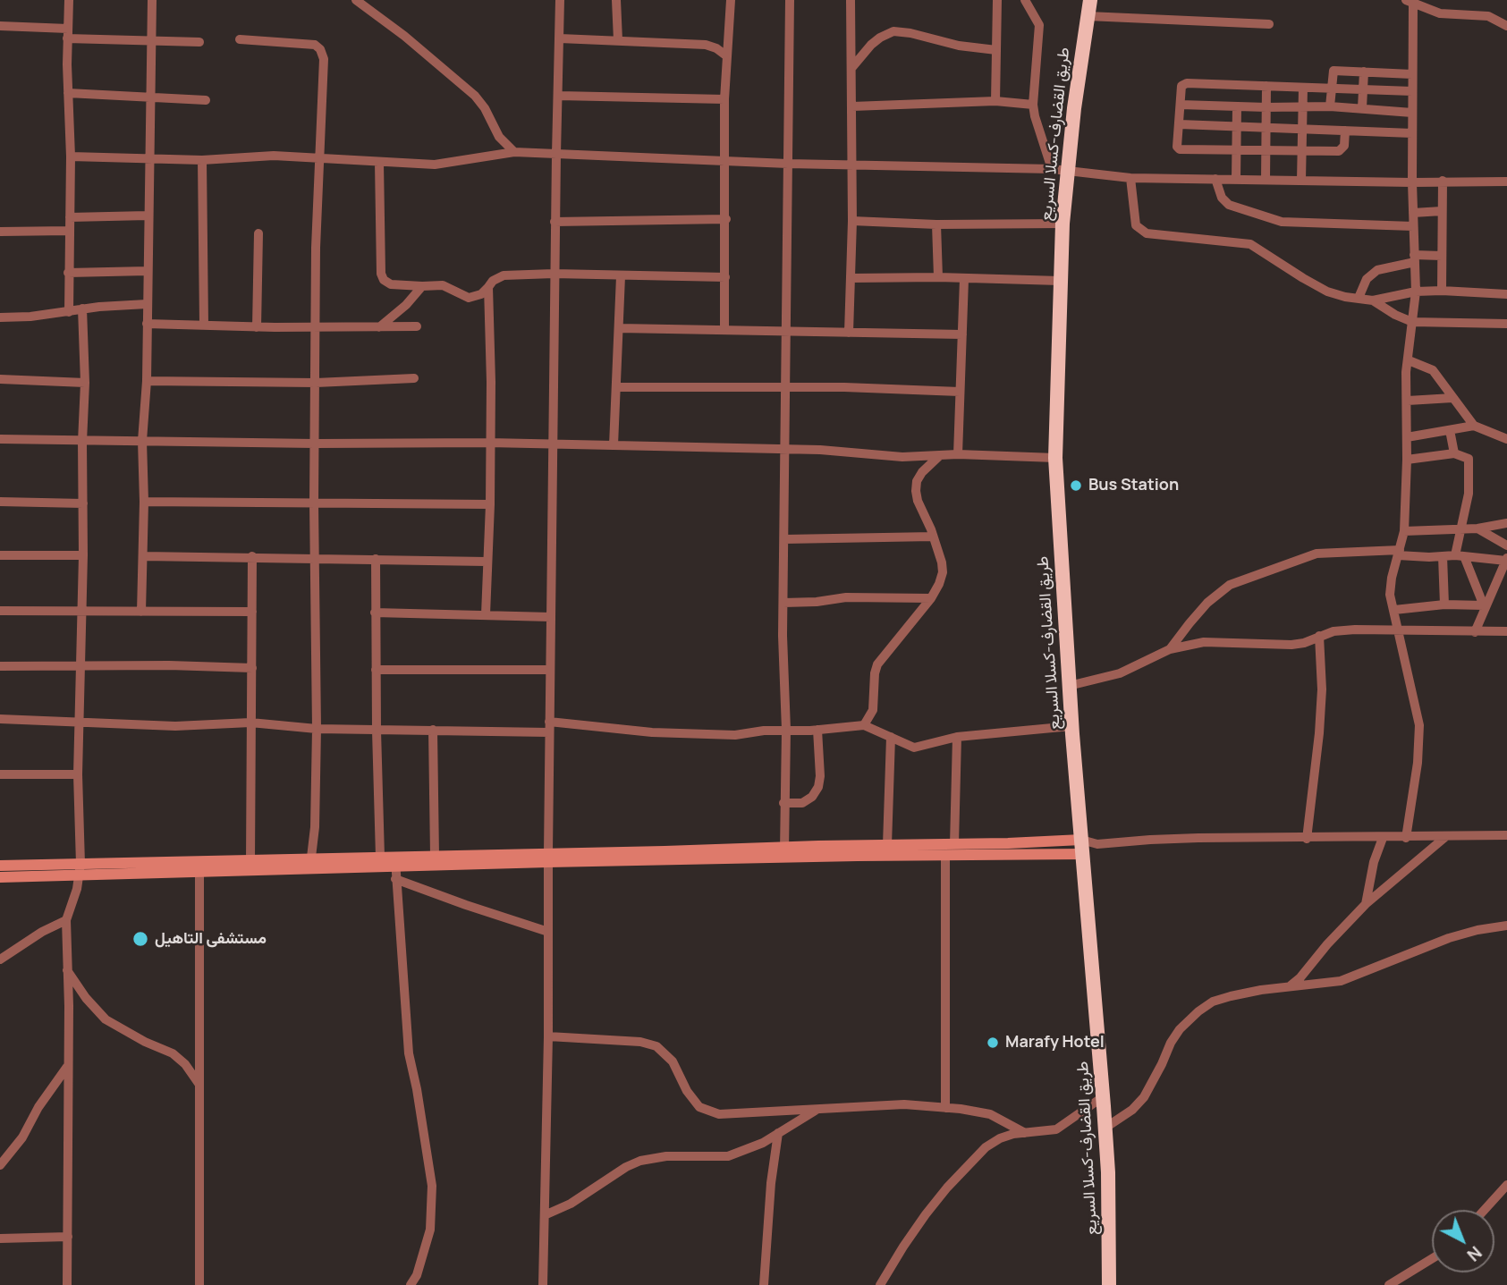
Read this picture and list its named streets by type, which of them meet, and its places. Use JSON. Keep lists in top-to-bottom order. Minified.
{"streets":{"highway":["طريق القضارف-كسلا السريع"]},"places":["Bus Station","مستشفى التاهيل","Marafy Hotel"],"north":"bottom right"}
